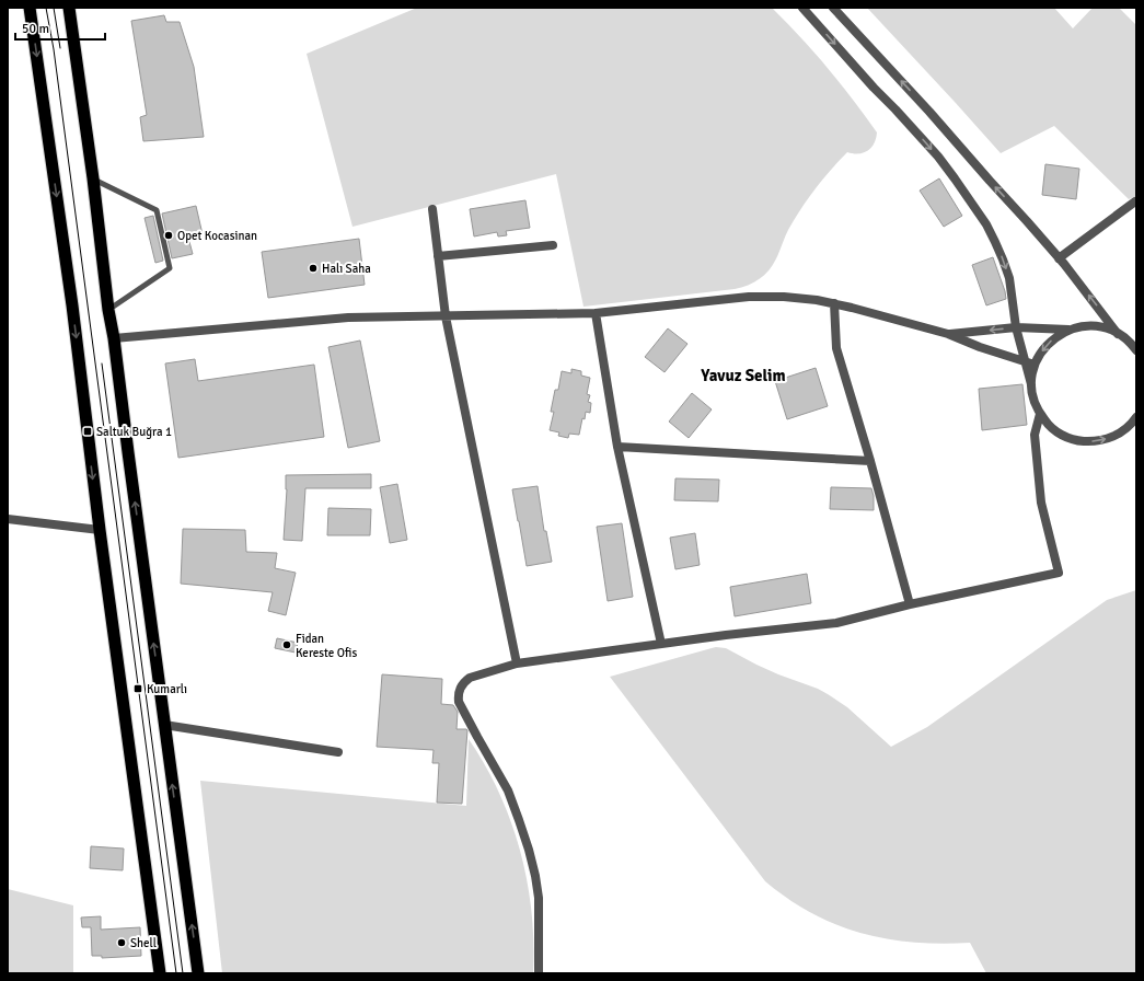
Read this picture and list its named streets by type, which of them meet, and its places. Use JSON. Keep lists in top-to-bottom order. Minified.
{"districts":["Yavuz Selim"],"places":{"other":["Opet Kocasinan","Halı Saha","Fidan Kereste Ofis","Shell"],"transit":["Saltuk Buğra 1","Kumarlı"]},"scale_bar":"50 m"}
